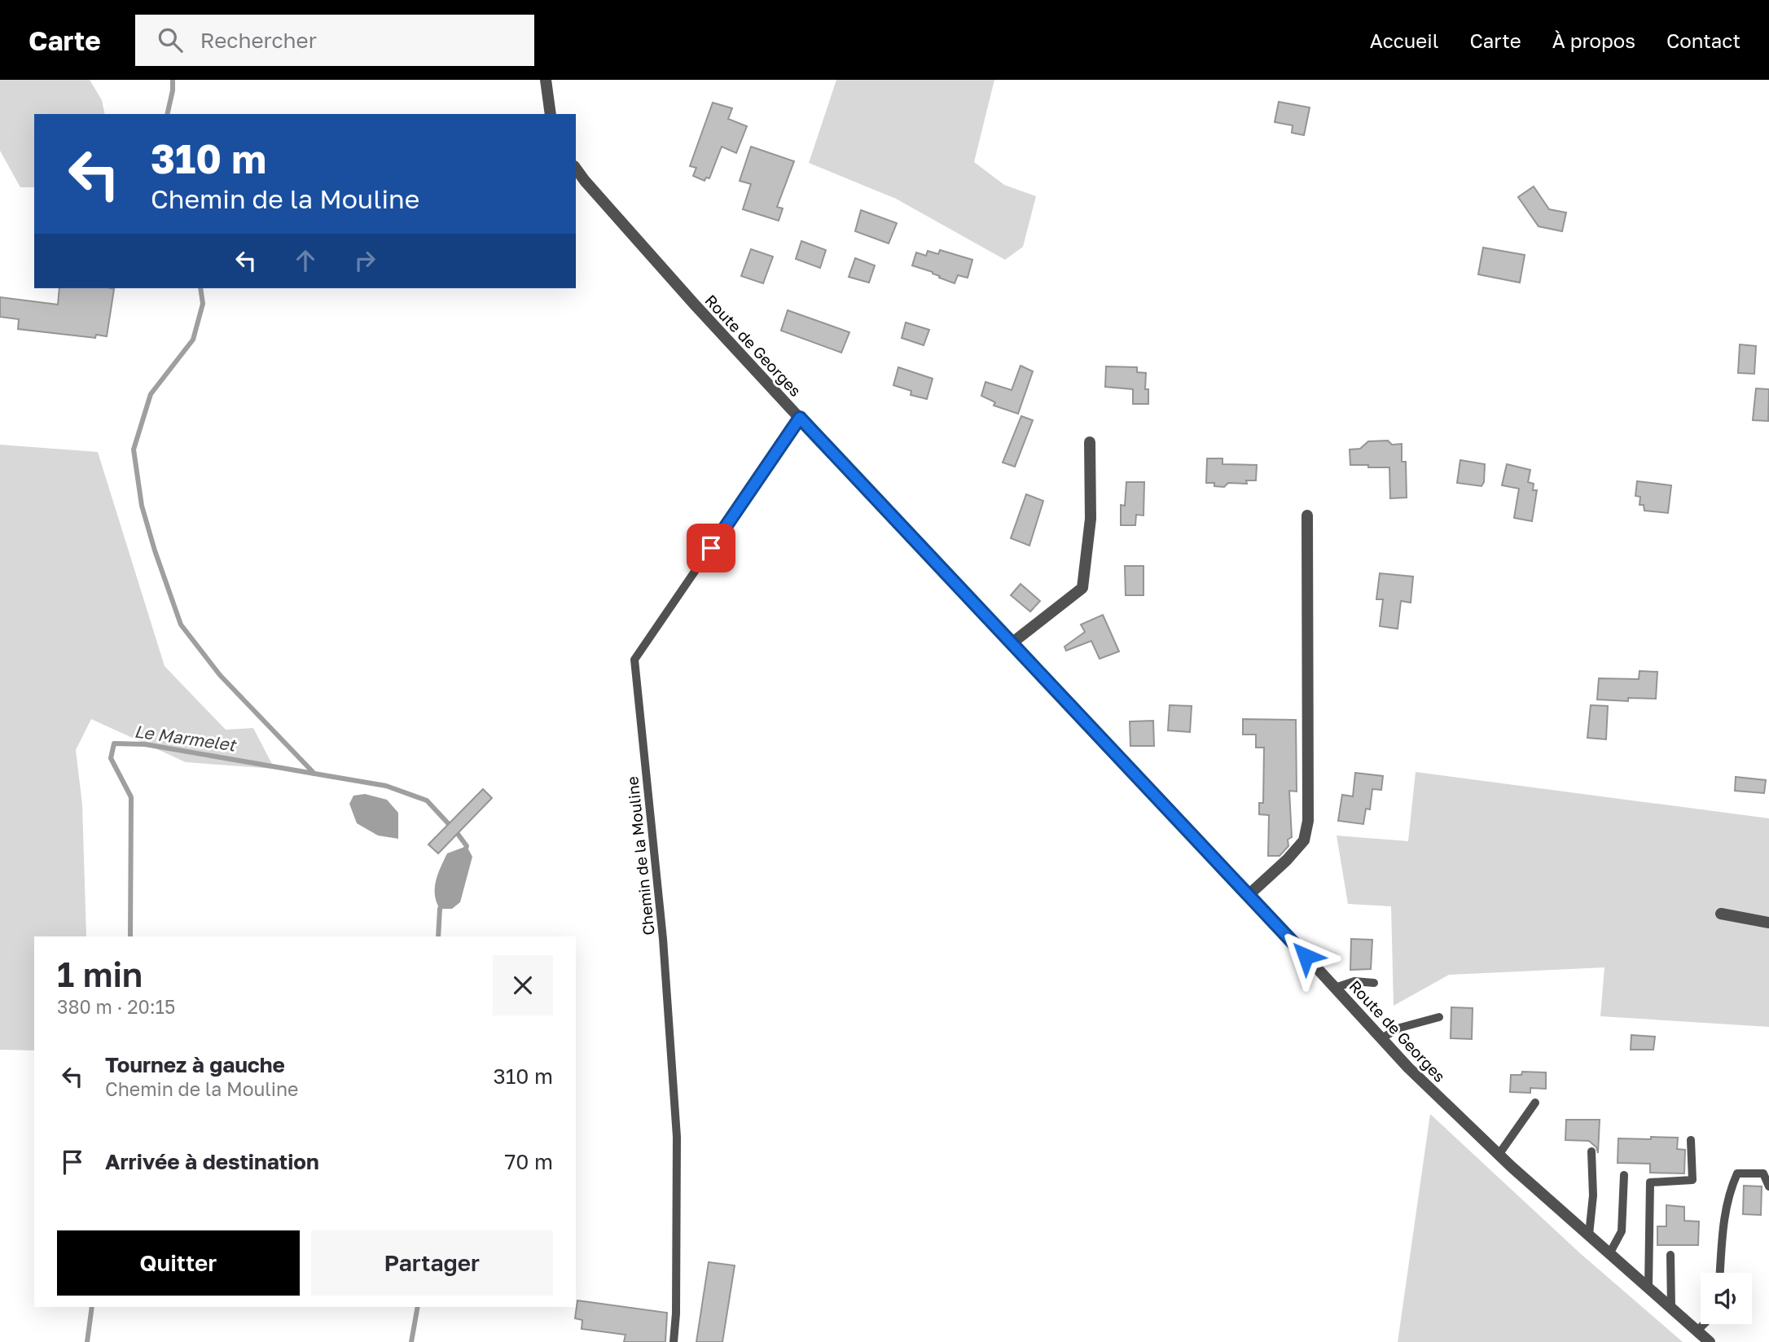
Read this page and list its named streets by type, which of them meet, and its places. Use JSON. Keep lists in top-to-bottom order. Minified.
{"streets":{"street":["Route de Georges"],"lane":["Chemin de la Mouline"]},"crossings":[["Route de Georges","Chemin de la Mouline"]],"water":["Le Marmelet"],"page":{"header":"Carte","search":"Rechercher","nav":["Accueil","Carte","À propos","Contact"],"turn":["310 m","Chemin de la Mouline"],"heading":["1 min","380 m · 20:15"],"list":[{"name":"Tournez à gauche","note":"Chemin de la Mouline","value":"310 m"},{"name":"Arrivée à destination","value":"70 m"}],"buttons":["Quitter","Partager"]}}
